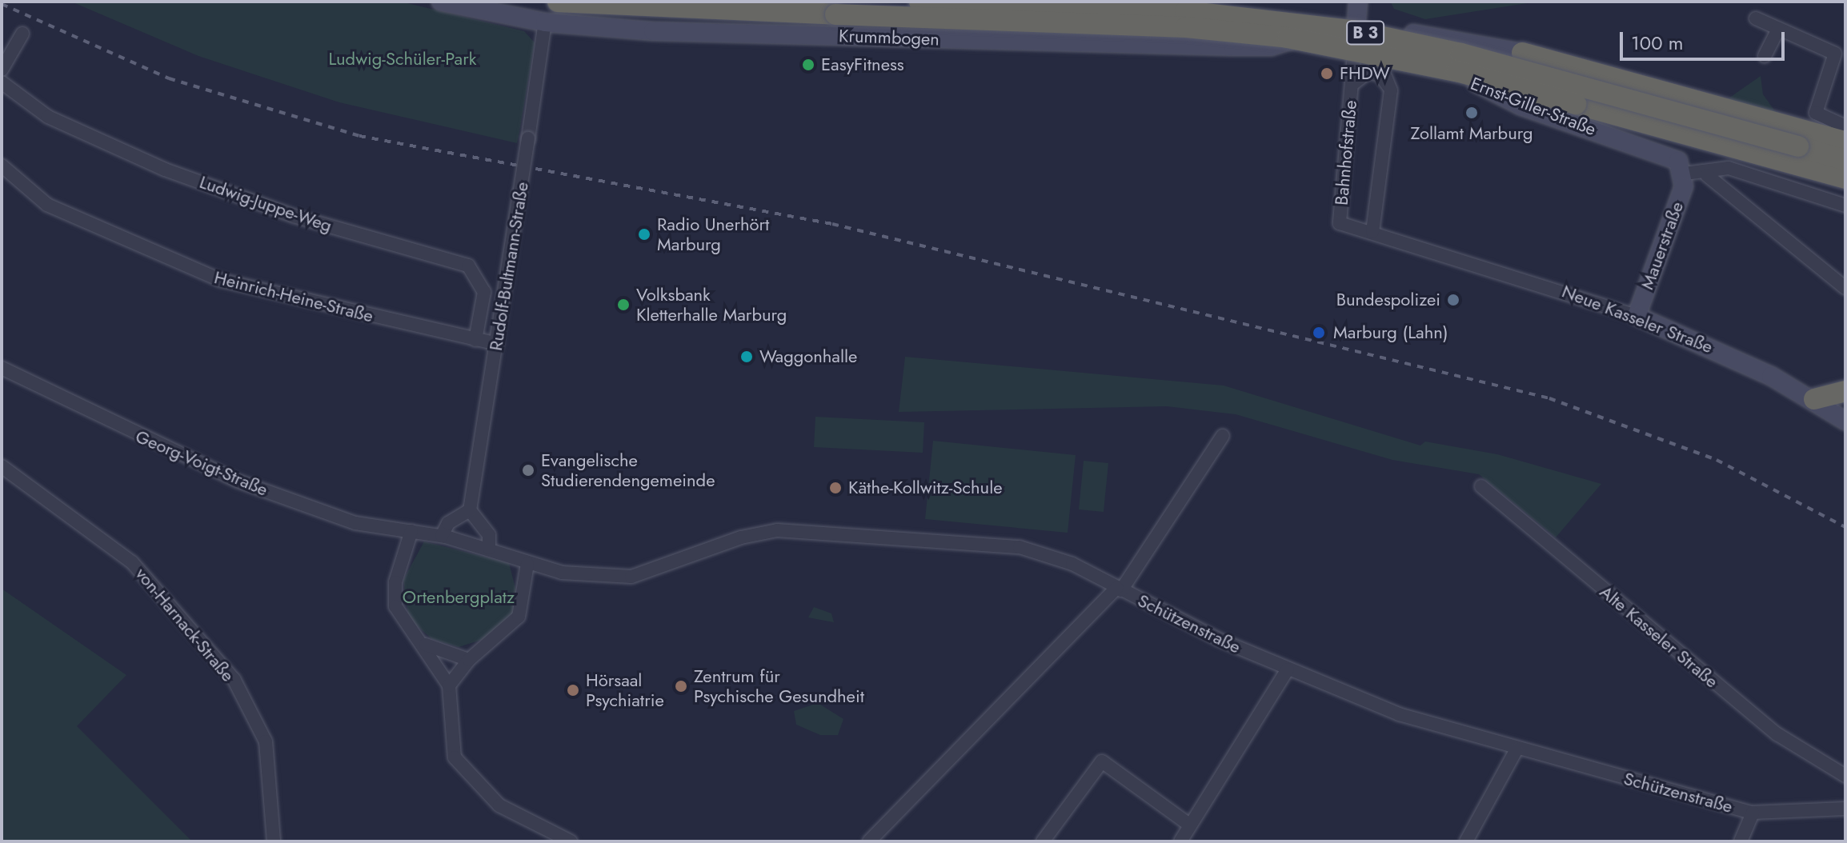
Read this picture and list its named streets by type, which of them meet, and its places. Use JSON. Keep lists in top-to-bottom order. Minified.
{"streets":{"highway":["B 3"],"main road":["Krummbogen","Ernst-Giller-Straße","Mauerstraße","Neue Kasseler Straße"],"street":["Bahnhofstraße","Ludwig-Juppe-Weg","Rudolf-Bultmann-Straße","Heinrich-Heine-Straße","Georg-Voigt-Straße","Schützenstraße","von-Harnack-Straße","Alte Kasseler Straße"]},"crossings":[["Krummbogen","Ernst-Giller-Straße"],["Krummbogen","Bahnhofstraße"],["Krummbogen","Rudolf-Bultmann-Straße"],["Ernst-Giller-Straße","Bahnhofstraße"],["Ernst-Giller-Straße","Mauerstraße"],["Bahnhofstraße","Neue Kasseler Straße"],["Ludwig-Juppe-Weg","Heinrich-Heine-Straße"],["Mauerstraße","Neue Kasseler Straße"],["Rudolf-Bultmann-Straße","Heinrich-Heine-Straße"],["Georg-Voigt-Straße","Schützenstraße"]],"parks":["Ludwig-Schüler-Park","Ortenbergplatz"],"places":["EasyFitness","FHDW","Zollamt Marburg","Radio Unerhört Marburg","Bundespolizei","Volksbank Kletterhalle Marburg","Marburg (Lahn)","Waggonhalle","Evangelische Studierendengemeinde","Käthe-Kollwitz-Schule","Zentrum für Psychische Gesundheit","Hörsaal Psychiatrie"],"scale_bar":"100 m"}
